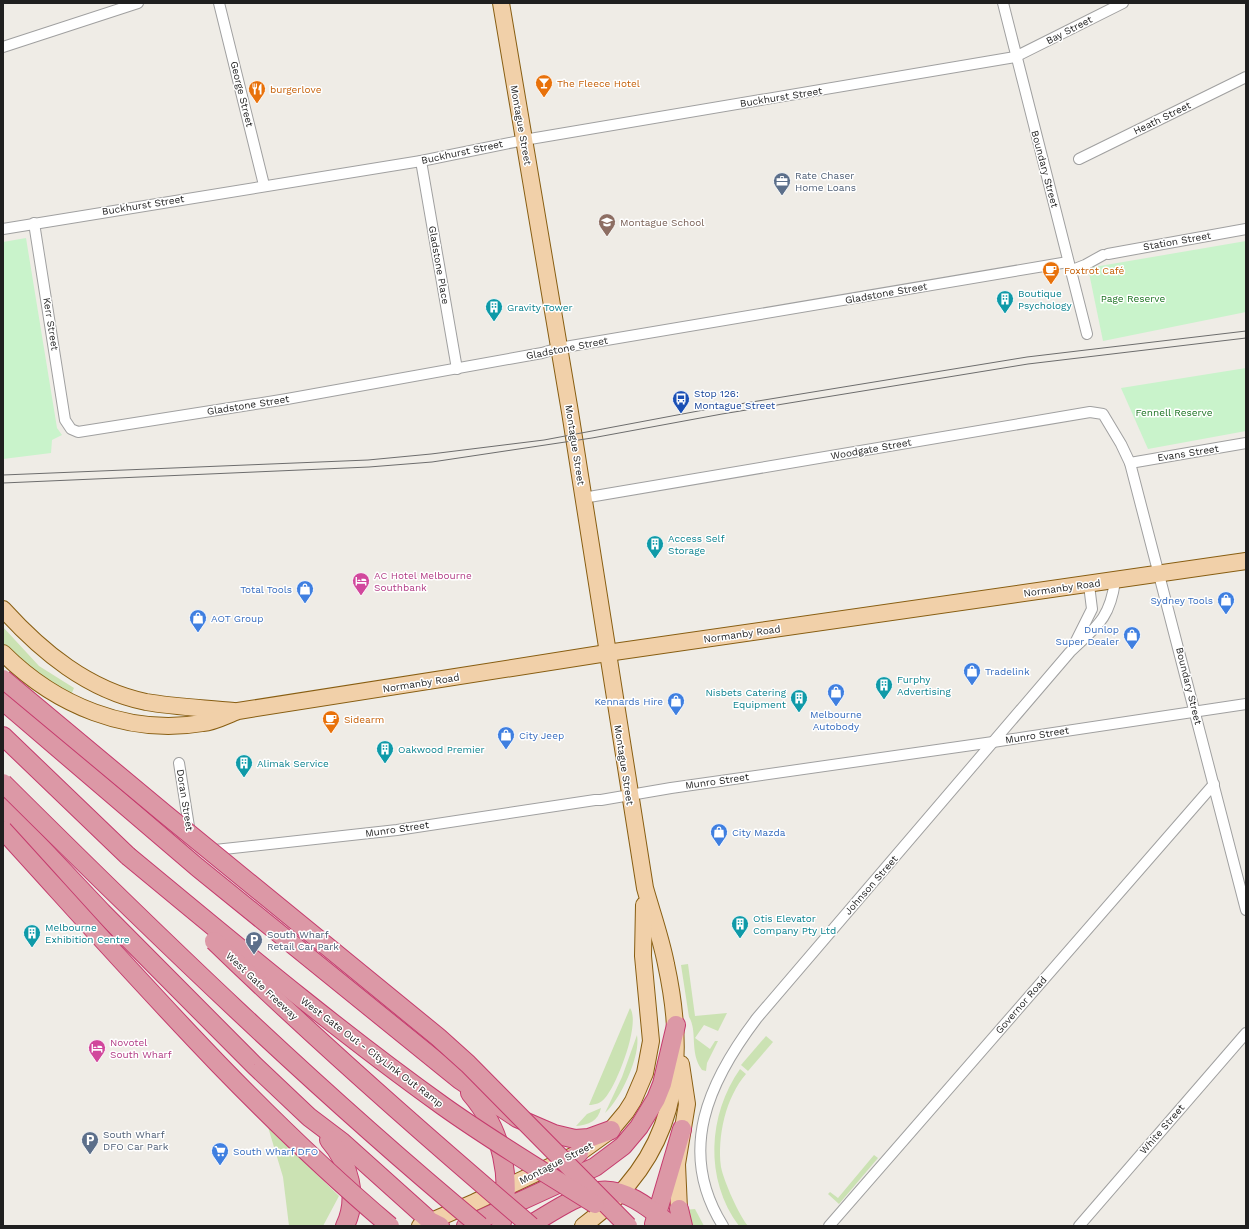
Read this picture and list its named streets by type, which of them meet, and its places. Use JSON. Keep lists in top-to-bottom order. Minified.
{"streets":{"highway":["West Gate Freeway","West Gate Out - CityLink Out Ramp"],"main road":["Montague Street","Normanby Road"],"street":["Bay Street","George Street","Buckhurst Street","Heath Street","Boundary Street","Station Street","Gladstone Place","Gladstone Street","Kerr Street","Woodgate Street","Evans Street","Munro Street","Doran Street","Johnson Street","Governor Road","White Street"]},"crossings":[["Bay Street","Buckhurst Street"],["Bay Street","Boundary Street"],["George Street","Buckhurst Street"],["Buckhurst Street","Montague Street"],["Buckhurst Street","Boundary Street"],["Buckhurst Street","Gladstone Place"],["Buckhurst Street","Kerr Street"],["Montague Street","Gladstone Street"],["Montague Street","Woodgate Street"],["Montague Street","Normanby Road"],["Montague Street","Munro Street"],["Boundary Street","Station Street"],["Boundary Street","Gladstone Street"],["Boundary Street","Woodgate Street"],["Boundary Street","Evans Street"],["Boundary Street","Normanby Road"],["Boundary Street","Munro Street"],["Boundary Street","Governor Road"],["Station Street","Gladstone Street"],["Gladstone Place","Gladstone Street"],["Gladstone Street","Kerr Street"],["Woodgate Street","Evans Street"],["Normanby Road","Johnson Street"],["Munro Street","Doran Street"],["Munro Street","Johnson Street"],["West Gate Freeway","West Gate Out - CityLink Out Ramp"]],"parks":["Page Reserve","Fennell Reserve"],"places":{"bar":["The Fleece Hotel"],"restaurant":["burgerlove"],"office":["Rate Chaser Home Loans"],"school or university":["Montague School"],"cafe":["Foxtrot Café","Sidearm"],"building":["Boutique Psychology","Gravity Tower","Access Self Storage","Furphy Advertising","Nisbets Catering Equipment","Oakwood Premier","Alimak Service","Otis Elevator Company Pty Ltd","Melbourne Exhibition Centre"],"bus stop":["Stop 126: Montague Street"],"hotel":["AC Hotel Melbourne Southbank","Novotel South Wharf"],"shop":["Total Tools","Sydney Tools","AOT Group","Dunlop Super Dealer","Tradelink","Melbourne Autobody","Kennards Hire","City Jeep","City Mazda"],"parking":["South Wharf Retail Car Park","South Wharf DFO Car Park"],"supermarket":["South Wharf DFO"]}}
